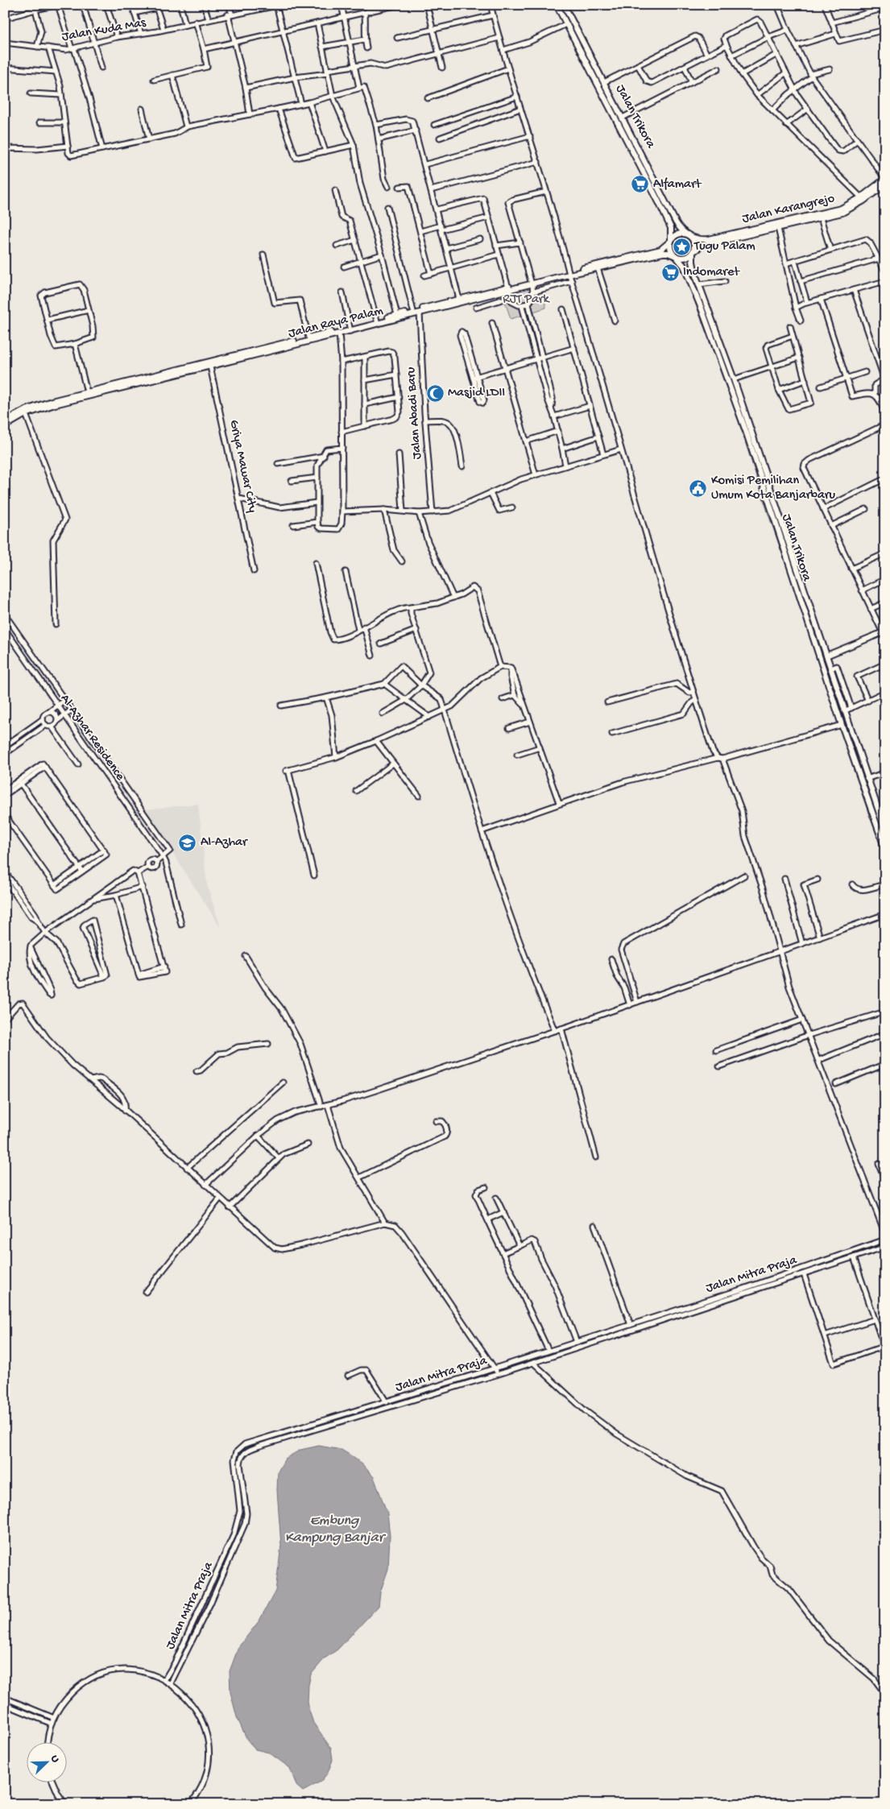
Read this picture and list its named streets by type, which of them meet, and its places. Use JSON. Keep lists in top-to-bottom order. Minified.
{"streets":{"main road":["Jalan Trikora","Jalan Karangrejo","Jalan Raya Palam"],"street":["Jalan Kuda Mas","Jalan Abadi Baru","Griya Mawar City","Al-Azhar Residence","Jalan Mitra Praja"]},"crossings":[["Jalan Trikora","Jalan Karangrejo"],["Jalan Trikora","Jalan Raya Palam"],["Jalan Karangrejo","Jalan Raya Palam"],["Jalan Raya Palam","Jalan Abadi Baru"],["Jalan Raya Palam","Griya Mawar City"]],"water":["Embung Kampung Banjar"],"parks":["RJT Park"],"places":{"supermarket":["Alfamart","Indomaret"],"place":["Tugu Palam"],"mosque":["Masjid LDII"],"public building":["Komisi Pemilihan Umum Kota Banjarbaru"],"school or university":["Al-Azhar"]},"north":"top right"}
